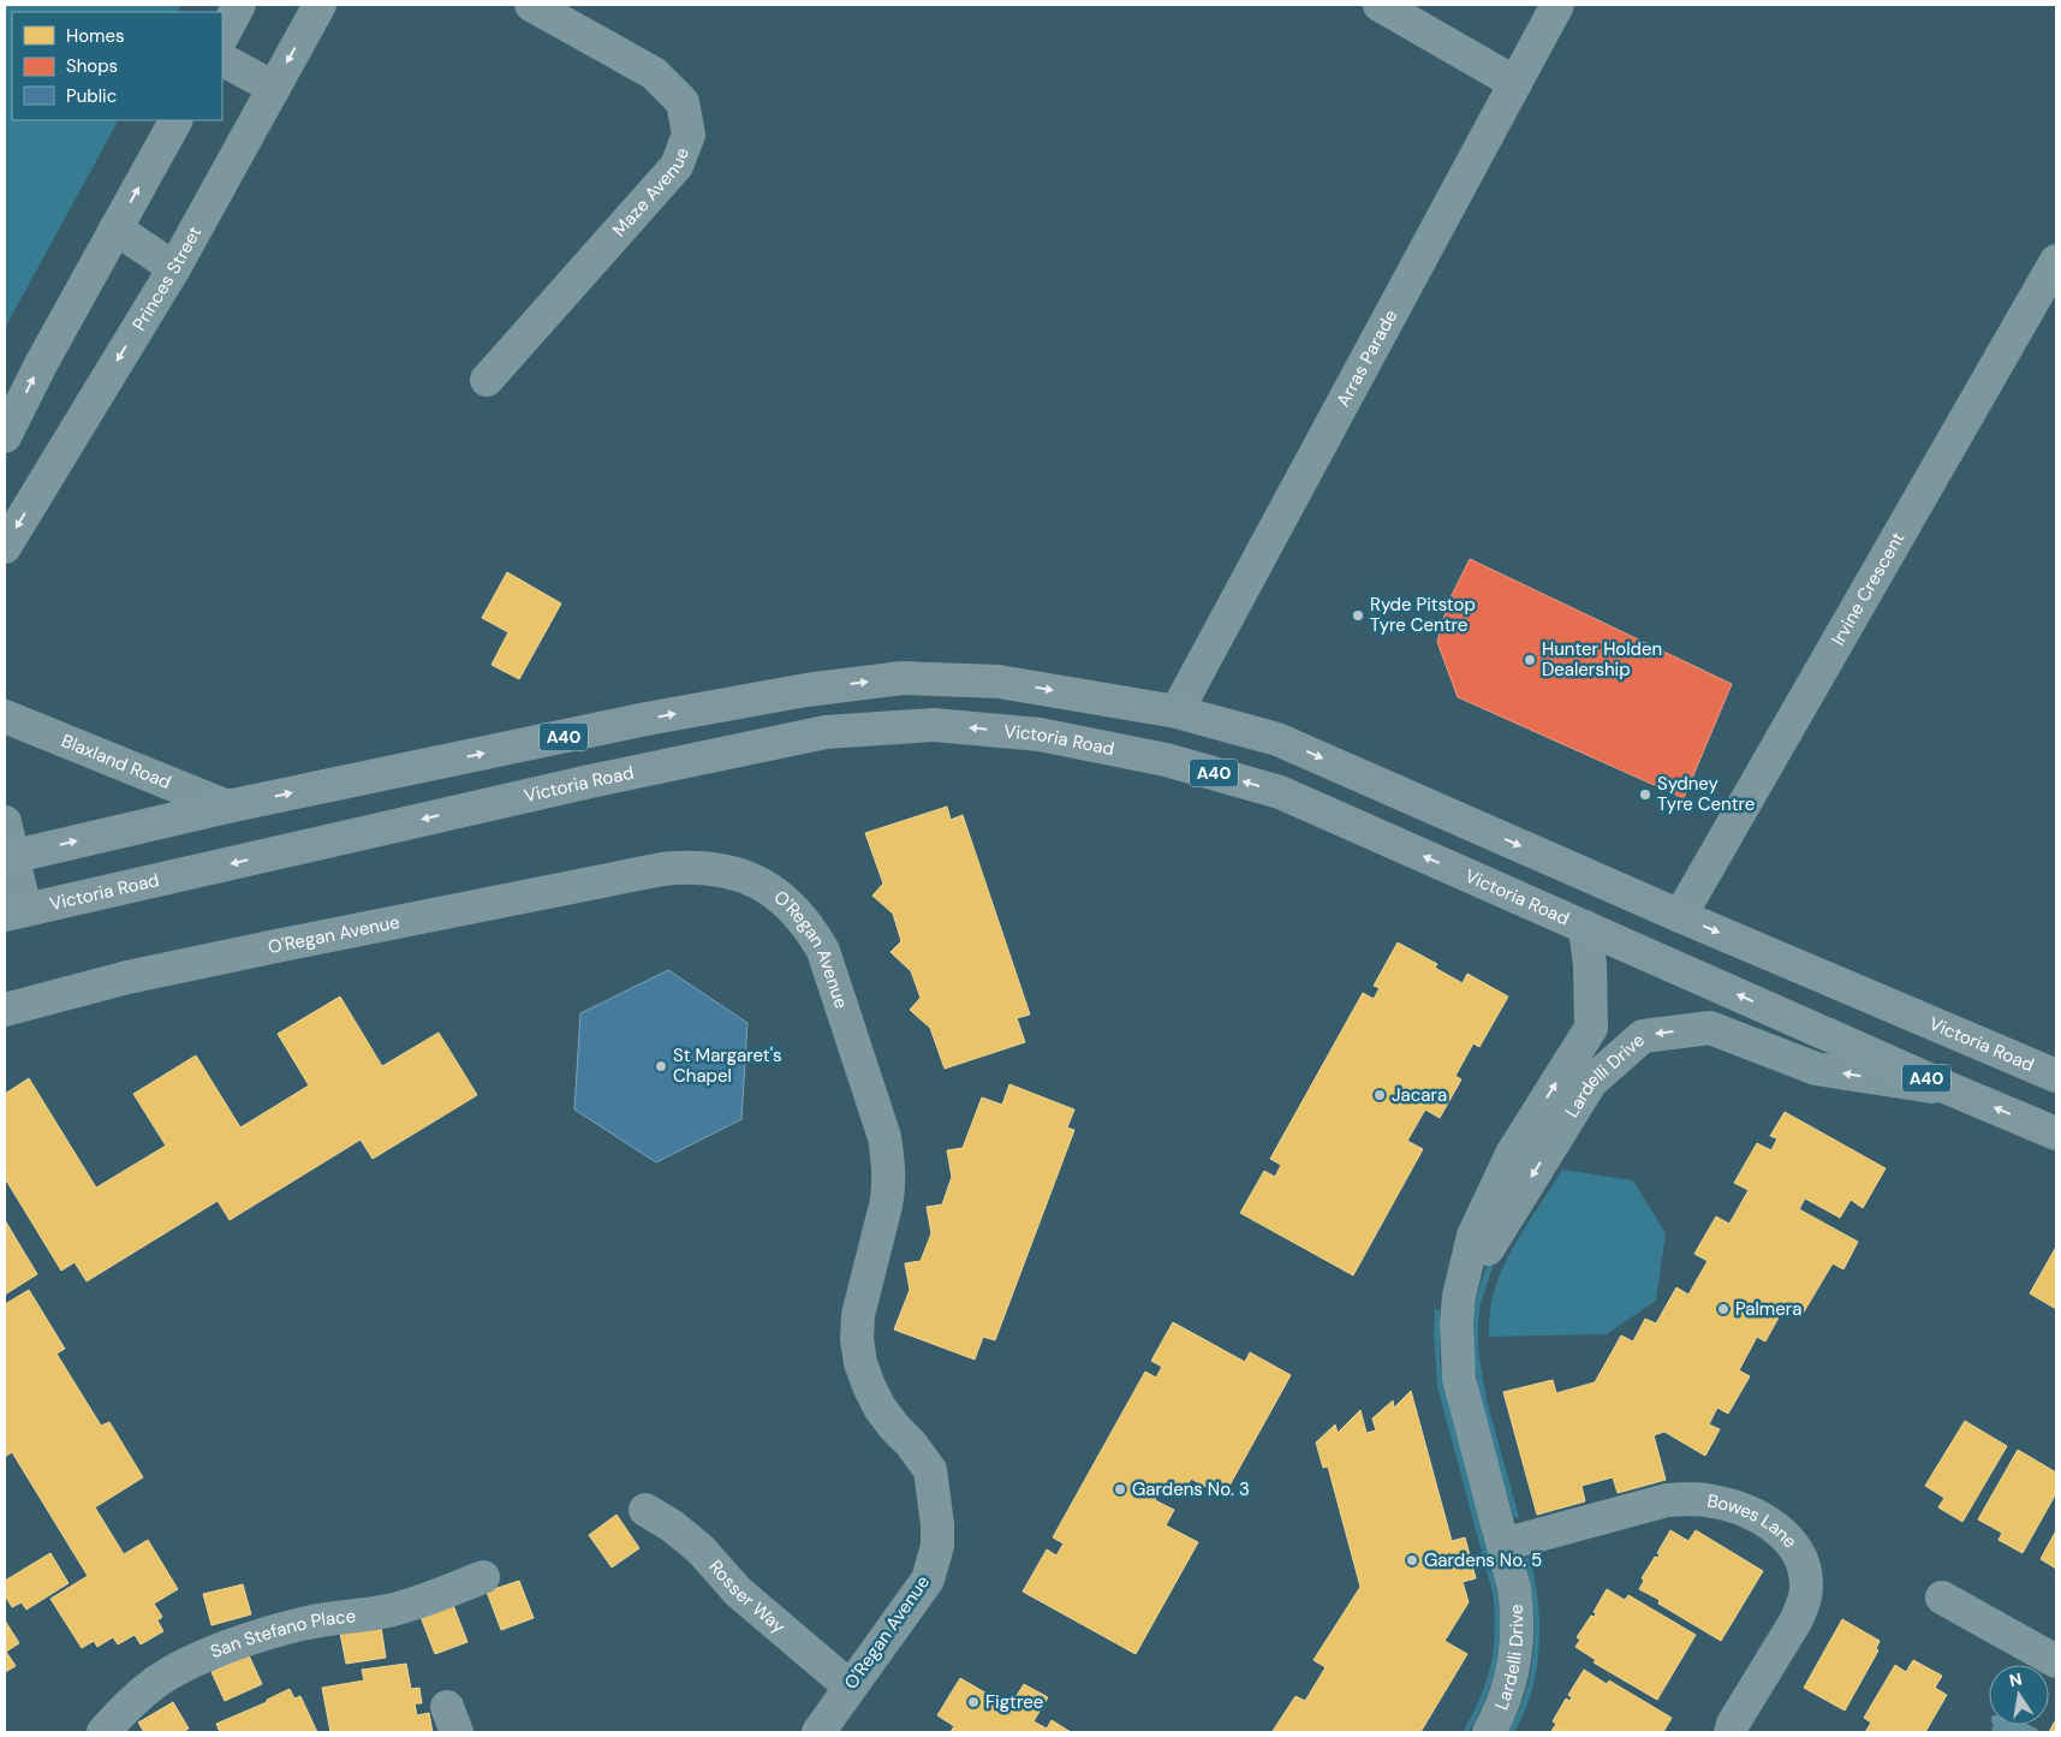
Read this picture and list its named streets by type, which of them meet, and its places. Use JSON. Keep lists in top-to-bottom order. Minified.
{"streets":{"highway":["A40","Victoria Road"],"street":["Maze Avenue","Princes Street","Arras Parade","Irvine Crescent","Blaxland Road","O'Regan Avenue","Lardelli Drive","Bowes Lane","Rosser Way","San Stefano Place"]},"crossings":[["Arras Parade","Victoria Road"],["Irvine Crescent","Victoria Road"],["Victoria Road","Blaxland Road"],["Victoria Road","Lardelli Drive"],["O'Regan Avenue","Rosser Way"],["Lardelli Drive","Bowes Lane"]],"places":["Ryde Pitstop Tyre Centre","Hunter Holden Dealership","Sydney Tyre Centre","St Margaret's Chapel","Jacara","Palmera","Gardens No. 3","Gardens No. 5","Figtree"],"legend":["Homes","Shops","Public"],"north":"top"}
